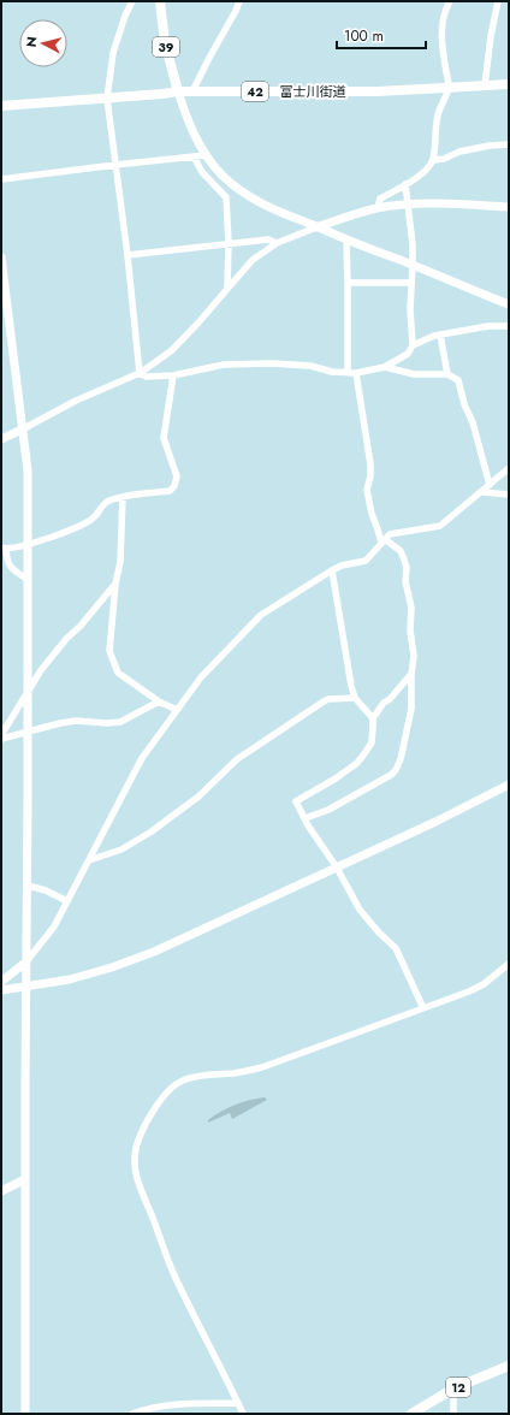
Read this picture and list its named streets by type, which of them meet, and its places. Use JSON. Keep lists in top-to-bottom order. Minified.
{"streets":{"main road":["39","42","富士川街道","12"]},"crossings":[["39","富士川街道"]],"scale_bar":"100 m","north":"left"}
